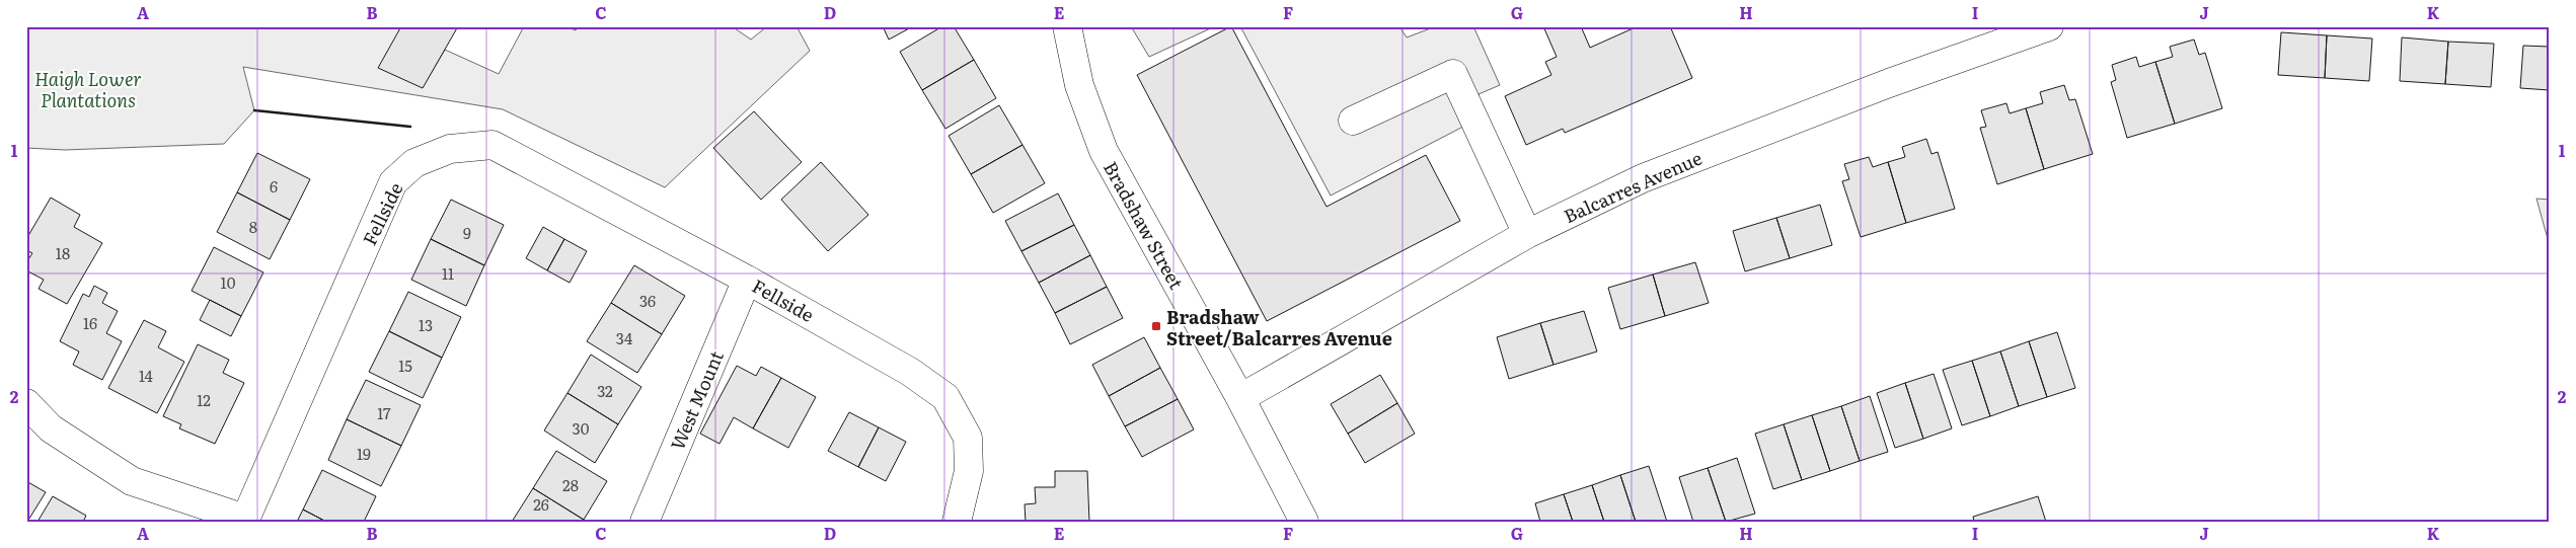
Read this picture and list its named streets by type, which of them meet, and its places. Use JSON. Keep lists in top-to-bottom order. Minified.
{"streets":{"street":["Balcarres Avenue","Fellside","Bradshaw Street","West Mount"]},"crossings":[["Balcarres Avenue","Bradshaw Street"],["Fellside","West Mount"]],"parks":["Haigh Lower Plantations"],"places":{"transit":["Bradshaw Street/Balcarres Avenue"]},"house_numbers":["6","8","9","18","11","10","36","16","13","34","15","14","32","12","17","30","19","28","26"],"grid":{"columns":["A","B","C","D","E","F","G","H","I","J","K"],"rows":["1","2"]}}
